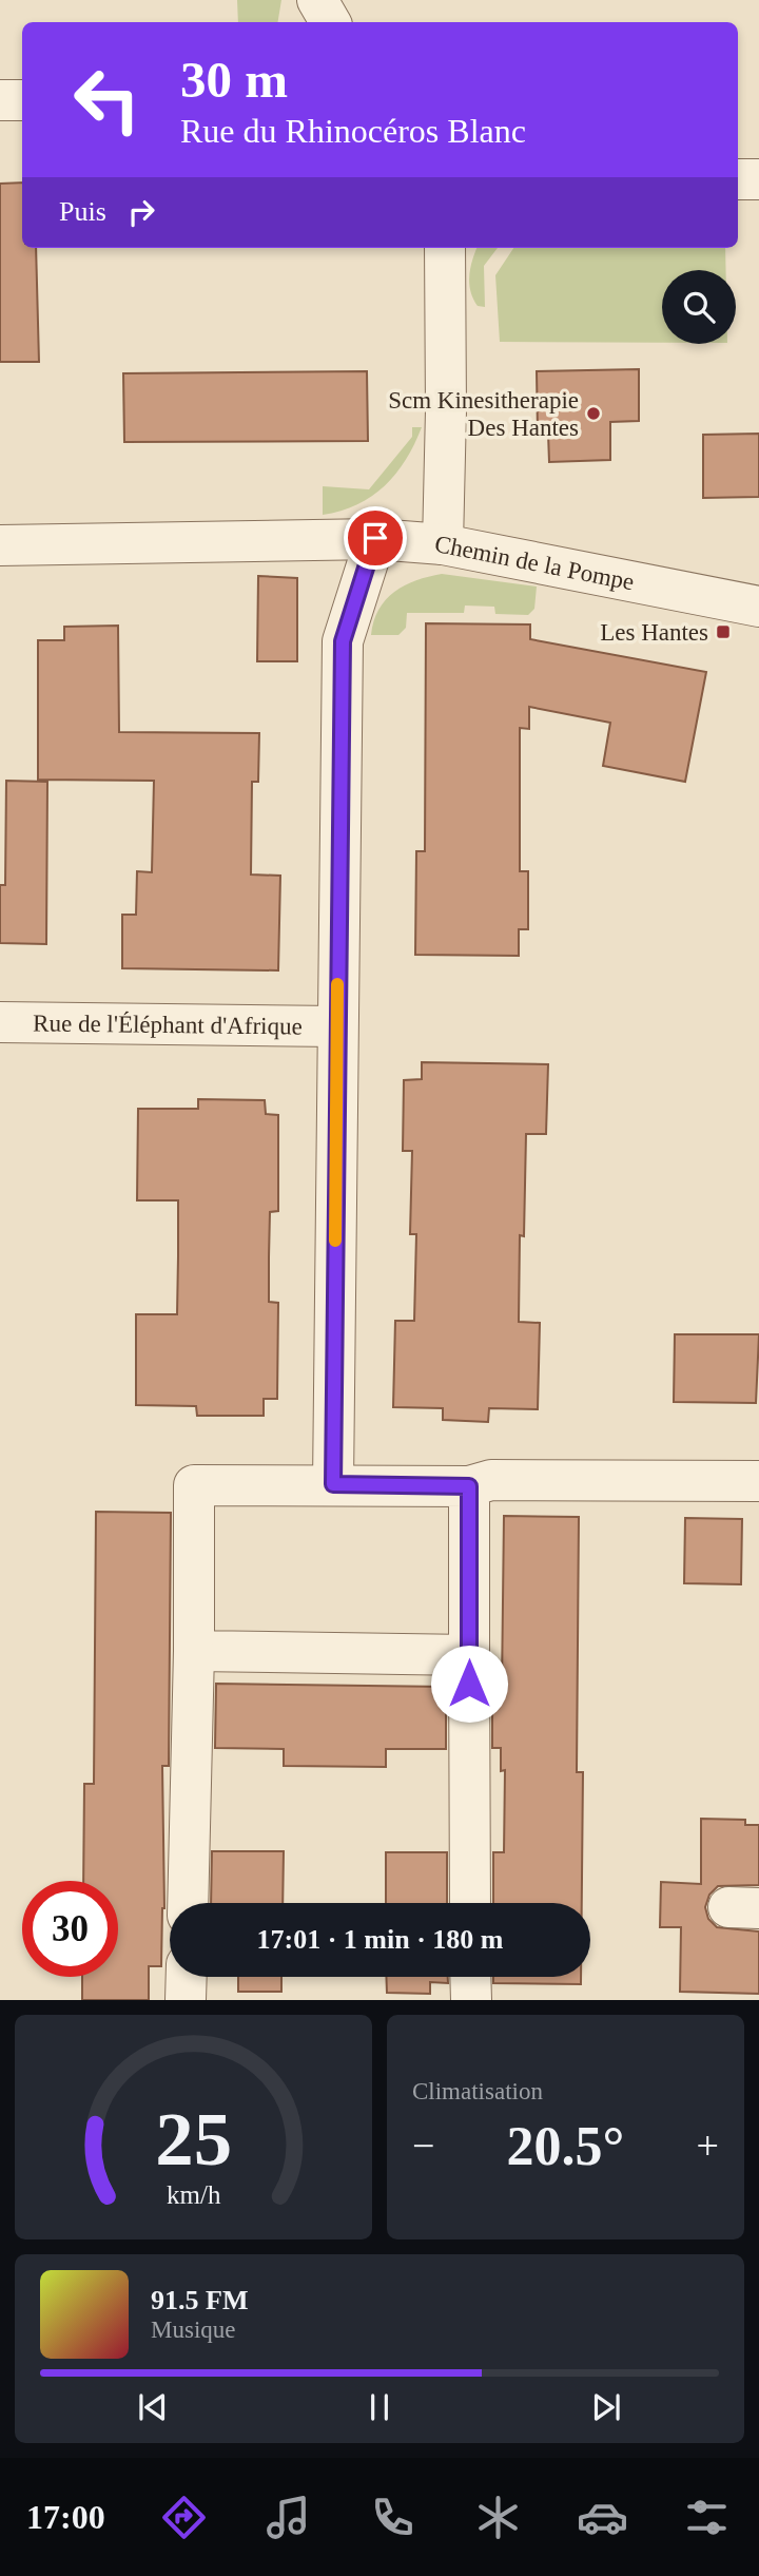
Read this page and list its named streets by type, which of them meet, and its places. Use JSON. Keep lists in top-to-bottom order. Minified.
{"streets":{"street":["Chemin de la Pompe","Rue de l'Éléphant d'Afrique"]},"places":{"other":["Scm Kinesitherapie Des Hantes"],"transit":["Les Hantes"]},"page":{"turn":["30 m","Rue du Rhinocéros Blanc"],"then":"Puis","limit":"30","trip":"17:01 · 1 min · 180 m","tile":"Climatisation","heat":["−","20.5°","+"],"song":["91.5 FM","Musique"],"tabs":"17:00","gauge":["25","km/h"]}}
